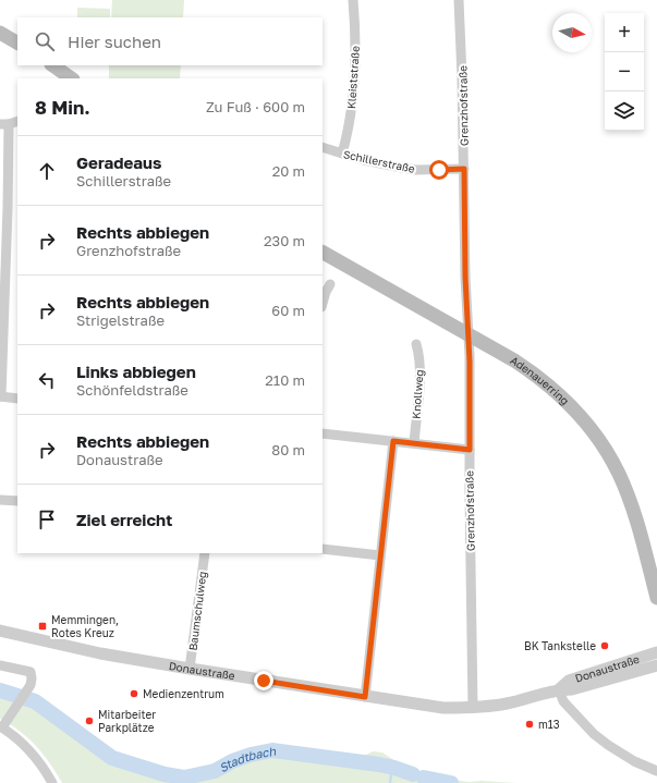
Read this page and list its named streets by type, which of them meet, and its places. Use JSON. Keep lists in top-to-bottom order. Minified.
{"streets":{"main road":["Adenauerring"],"street":["Kleiststraße","Grenzhofstraße","Schillerstraße","Knollweg","Baumschulweg","Donaustraße"]},"crossings":[["Kleiststraße","Schillerstraße"],["Grenzhofstraße","Schillerstraße"],["Grenzhofstraße","Adenauerring"],["Grenzhofstraße","Donaustraße"],["Baumschulweg","Donaustraße"]],"water":["Stadtbach"],"places":{"transit":["Memmingen, Rotes Kreuz"],"other":["BK Tankstelle","Medienzentrum","Mitarbeiter Parkplätze","m13"]},"north":"right","page":{"map_buttons":["+","−"],"search":"Hier suchen","heading":["8 Min.","Zu Fuß · 600 m"],"list":[["Geradeaus","Schillerstraße","20 m"],["Rechts abbiegen","Grenzhofstraße","230 m"],["Rechts abbiegen","Strigelstraße","60 m"],["Links abbiegen","Schönfeldstraße","210 m"],["Rechts abbiegen","Donaustraße","80 m"],"Ziel erreicht"]}}
